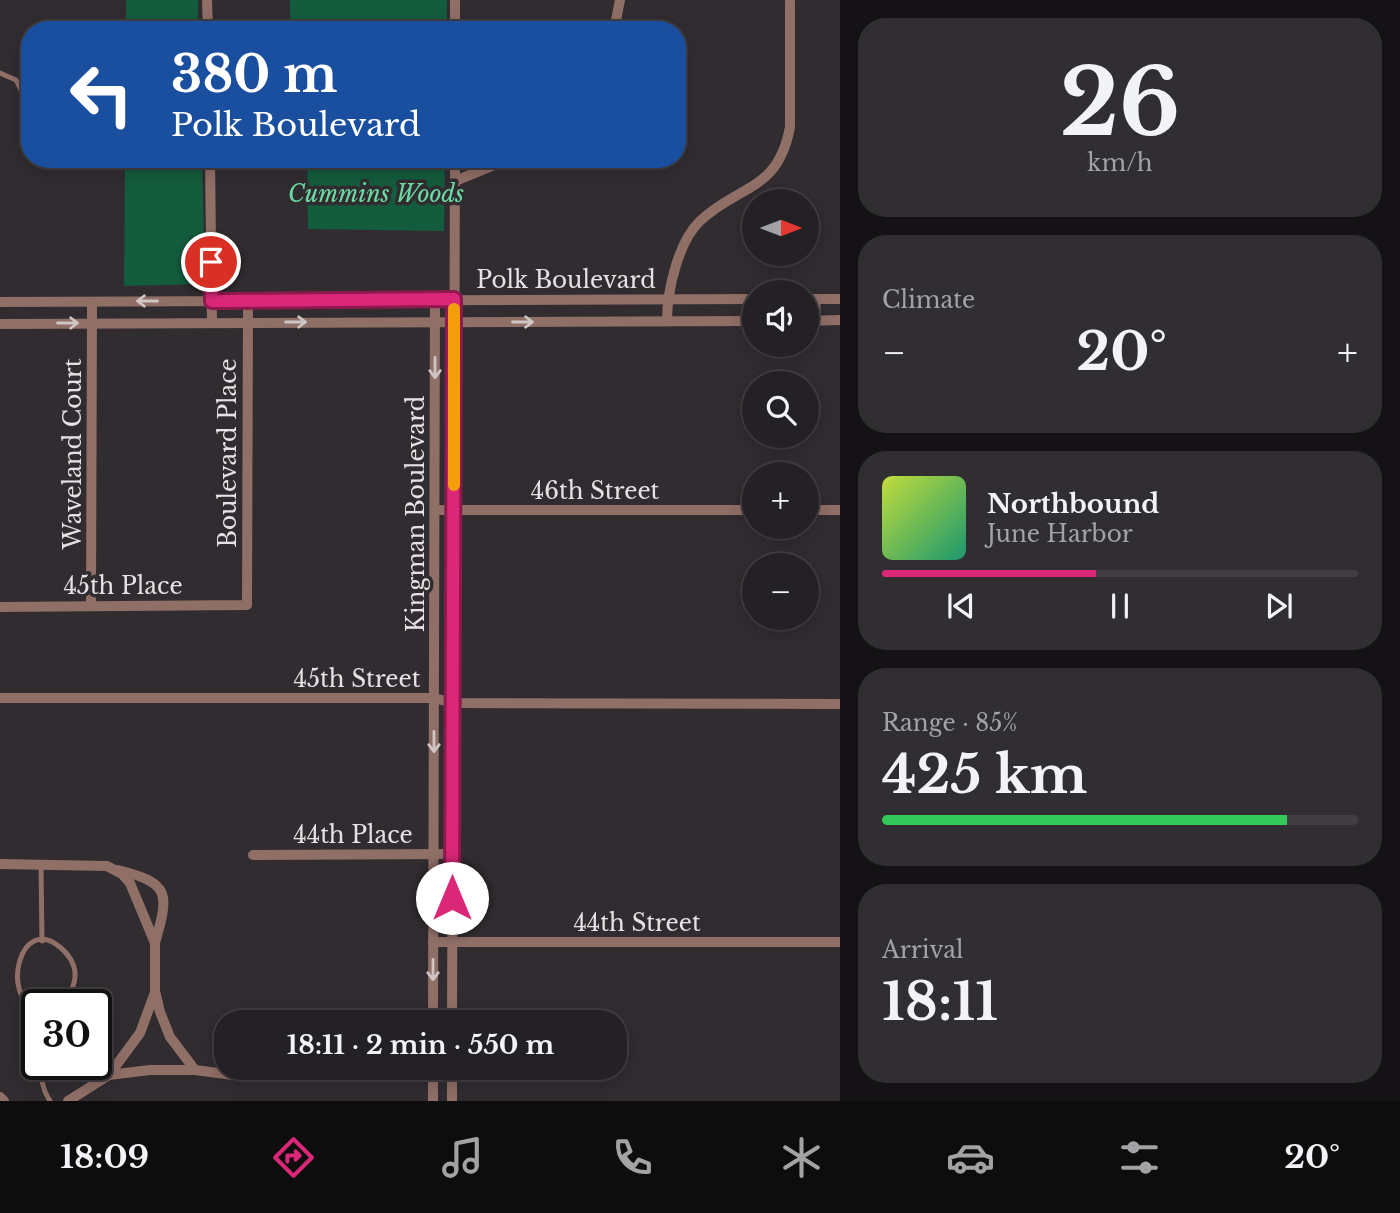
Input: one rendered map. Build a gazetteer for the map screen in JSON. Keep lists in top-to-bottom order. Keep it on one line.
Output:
{"streets":{"street":["Polk Boulevard","Boulevard Place","Waveland Court","46th Street","Kingman Boulevard","45th Place","45th Street","44th Place","44th Street"]},"crossings":[["Polk Boulevard","Boulevard Place"],["Polk Boulevard","Waveland Court"],["Polk Boulevard","Kingman Boulevard"],["Boulevard Place","45th Place"],["Waveland Court","45th Place"],["46th Street","Kingman Boulevard"],["Kingman Boulevard","45th Street"],["Kingman Boulevard","44th Place"],["Kingman Boulevard","44th Street"]],"parks":["Cummins Woods"],"north":"right","page":{"tile":[["26","km/h"],"Climate",["Range · 85%","425 km"],["Arrival","18:11"]],"turn":["380 m","Polk Boulevard"],"map_buttons":["+","−"],"heat":["−","20°","+"],"song":["Northbound","June Harbor"],"limit":"30","trip":"18:11 · 2 min · 550 m","tabs":["18:09","20°"]}}
